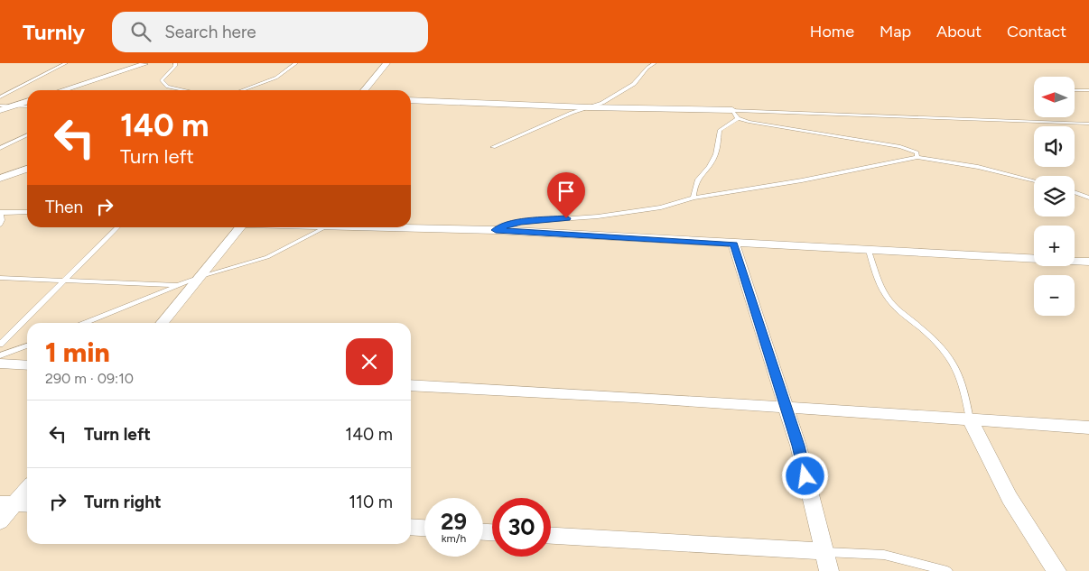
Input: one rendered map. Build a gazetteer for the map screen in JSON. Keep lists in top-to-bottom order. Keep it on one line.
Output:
{"north":"left","page":{"header":"Turnly","search":"Search here","nav":["Home","Map","About","Contact"],"map_buttons":["+","−"],"turn":["140 m","Turn left"],"then":"Then","heading":["1 min","290 m · 09:10"],"list":[{"name":"Turn left","value":"140 m"},{"name":"Turn right","value":"110 m"}],"speed":"29 km/h","limit":"30"}}
